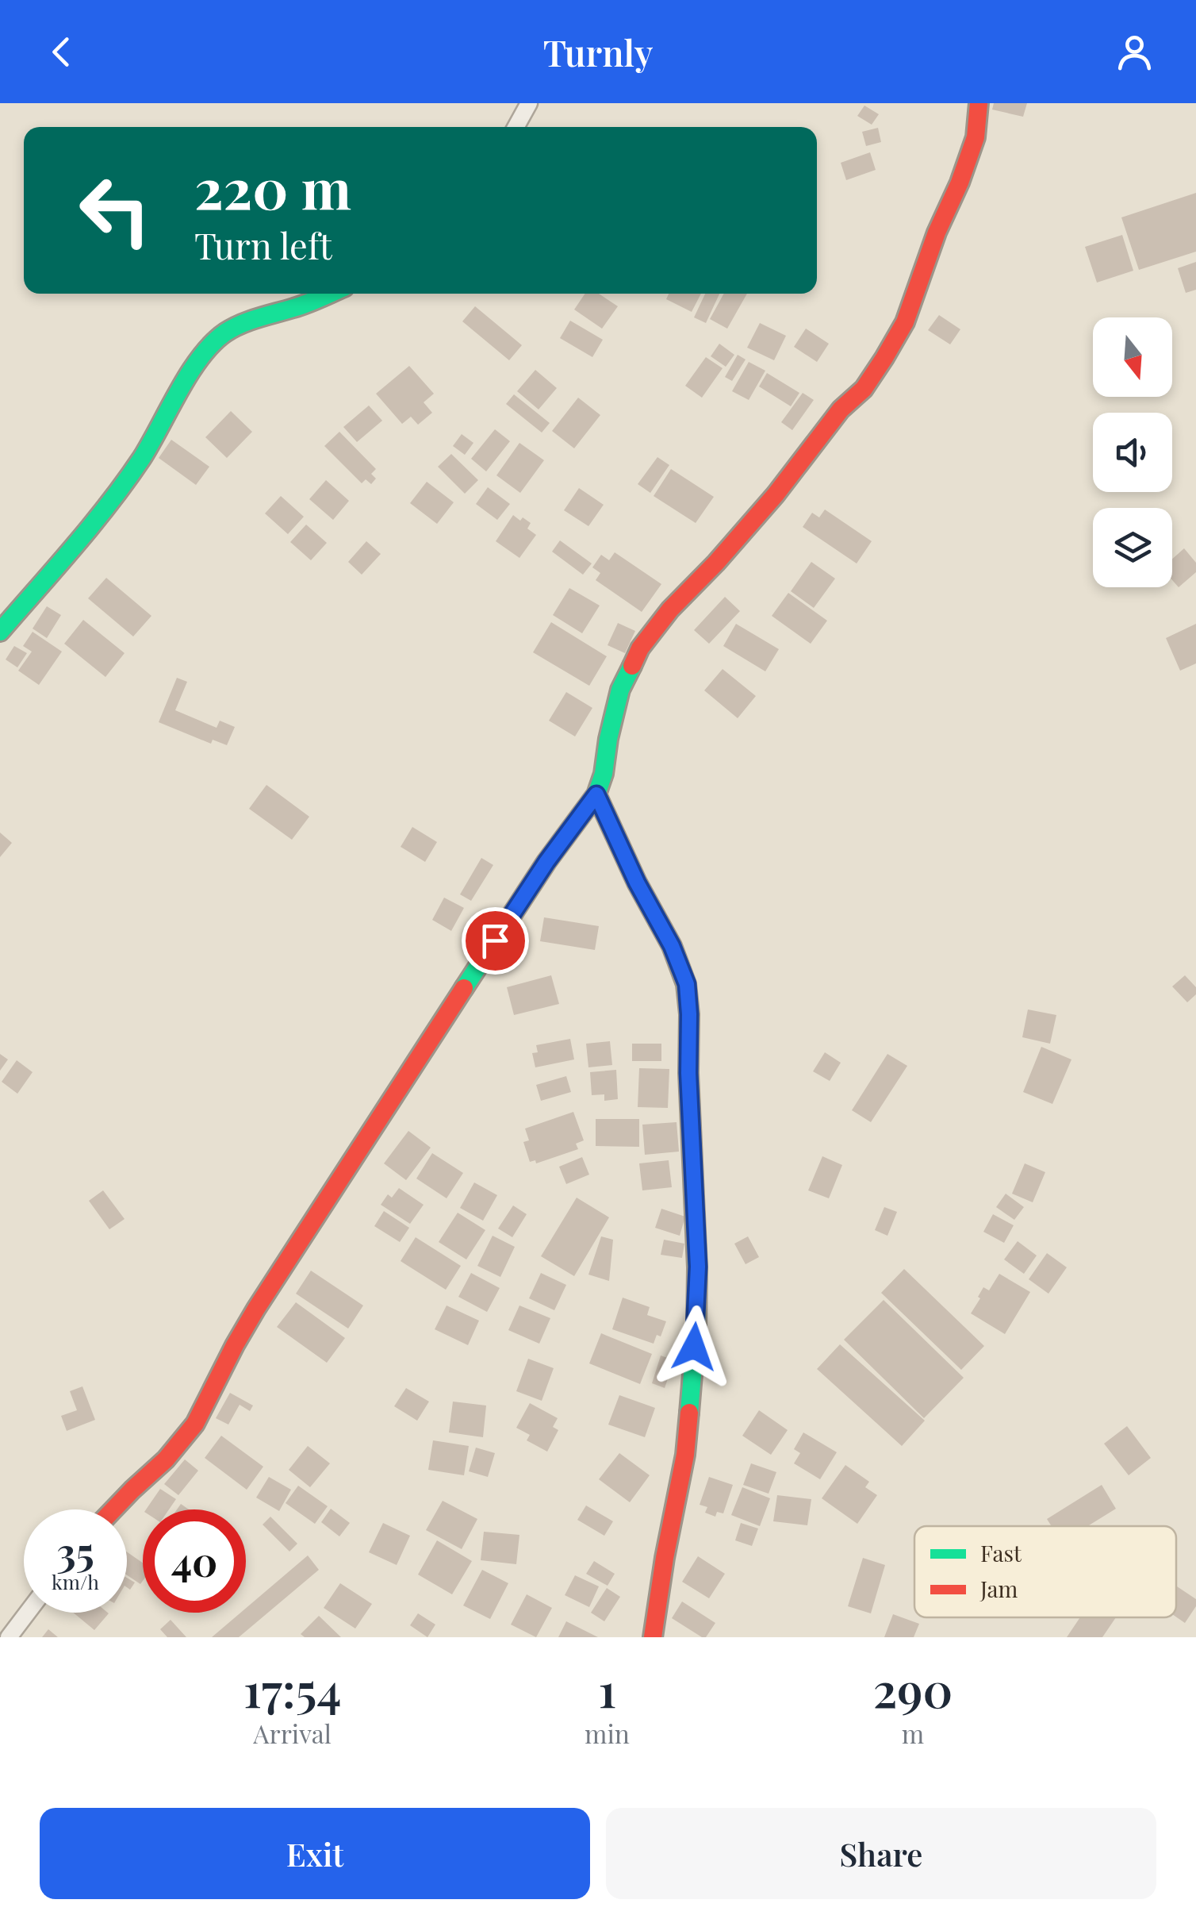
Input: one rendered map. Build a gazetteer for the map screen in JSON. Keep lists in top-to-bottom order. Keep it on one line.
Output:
{"legend":["Fast","Jam"],"north":"bottom","page":{"header":"Turnly","turn":["220 m","Turn left"],"speed":"35 km/h","limit":"40","eta":["17:54","Arrival","1","min","290","m"],"buttons":["Exit","Share"]}}
